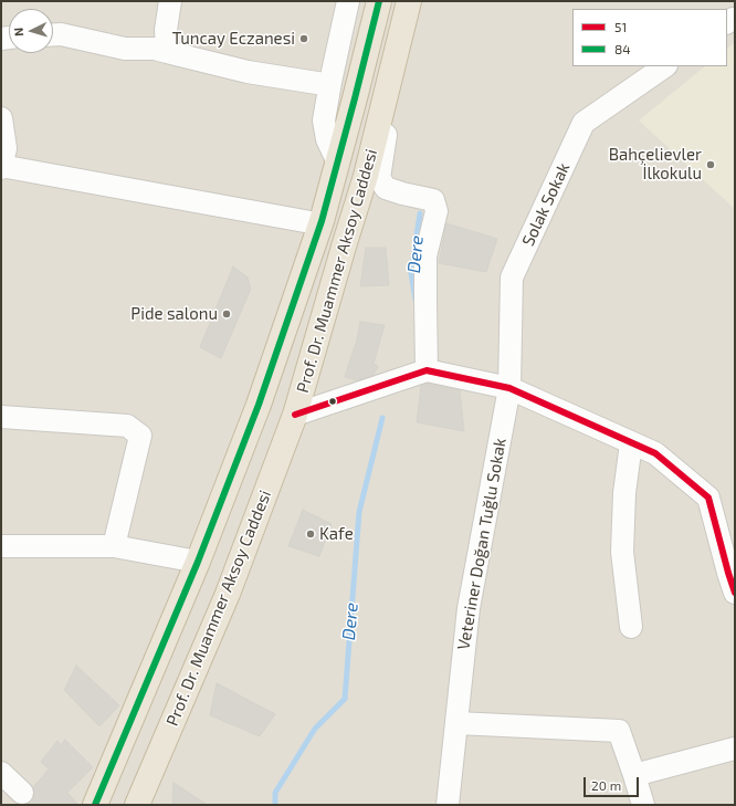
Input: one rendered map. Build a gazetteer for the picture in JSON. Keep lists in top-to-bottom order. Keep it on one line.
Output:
{"streets":{"highway":["Prof. Dr. Muammer Aksoy Caddesi"],"street":["Solak Sokak","Veteriner Doğan Tuğlu Sokak"]},"crossings":[["Solak Sokak","Veteriner Doğan Tuğlu Sokak"]],"water":["Dere"],"places":["Tuncay Eczanesi","Bahçelievler İlkokulu","Pide salonu","Kafe"],"lines":["transit line 84","transit line 51"],"legend":["51","84"],"scale_bar":"20 m","north":"left"}
